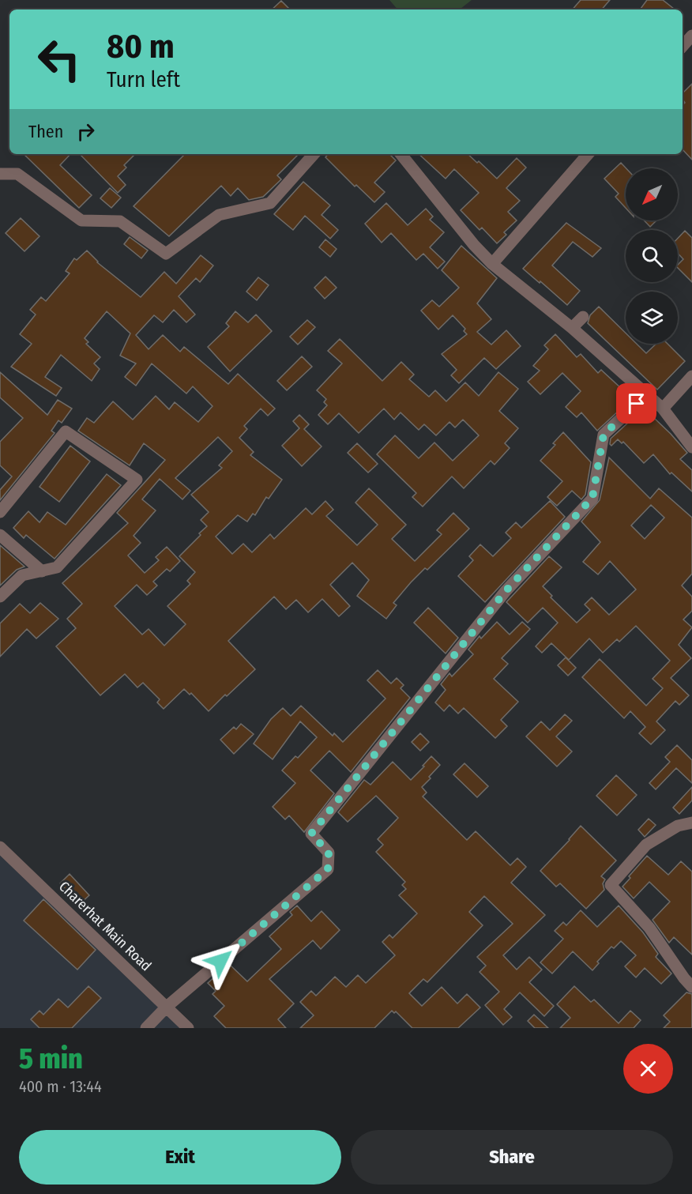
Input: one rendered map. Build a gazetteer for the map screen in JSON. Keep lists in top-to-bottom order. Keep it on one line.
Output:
{"streets":{"street":["Charerhat Main Road"]},"north":"bottom left","page":{"turn":["80 m","Turn left"],"then":"Then","heading":["5 min","400 m · 13:44"],"buttons":["Exit","Share"]}}
